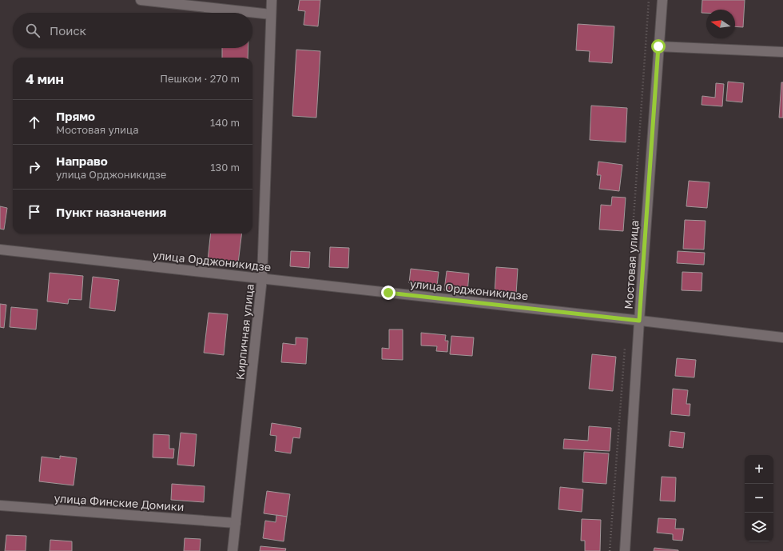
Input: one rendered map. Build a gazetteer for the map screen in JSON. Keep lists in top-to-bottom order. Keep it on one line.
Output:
{"streets":{"street":["улица Орджоникидзе","Мостовая улица","Кирпичная улица","улица Финские Домики"]},"crossings":[["улица Орджоникидзе","Мостовая улица"],["улица Орджоникидзе","Кирпичная улица"],["Кирпичная улица","улица Финские Домики"]],"north":"left","page":{"search":"Поиск","heading":["4 мин","Пешком · 270 m"],"list":[["Прямо","Мостовая улица","140 m"],["Направо","улица Орджоникидзе","130 m"],"Пункт назначения"],"map_buttons":["+","−"]}}
